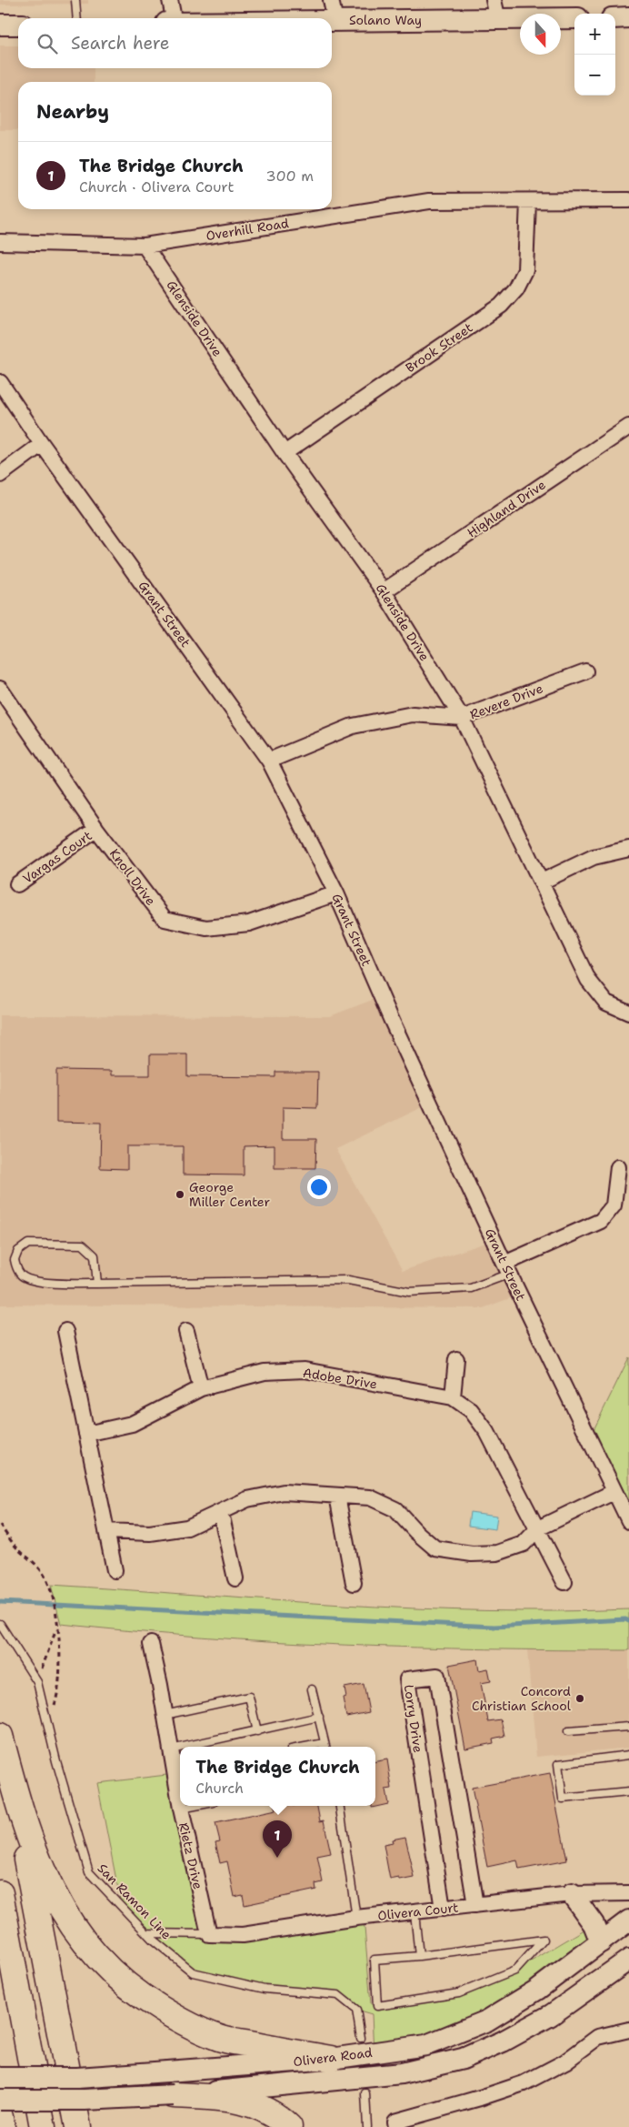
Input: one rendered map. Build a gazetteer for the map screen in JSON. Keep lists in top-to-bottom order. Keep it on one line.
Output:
{"streets":{"street":["Solano Way","Overhill Road","Glenside Drive","Brook Street","Highland Drive","Grant Street","Revere Drive","Vargas Court","Knoll Drive","Adobe Drive","Lorry Drive","Rietz Drive","Olivera Court","Olivera Road"],"lane":["San Ramon Line"]},"crossings":[["Overhill Road","Glenside Drive"],["Overhill Road","Brook Street"],["Glenside Drive","Brook Street"],["Glenside Drive","Highland Drive"],["Glenside Drive","Revere Drive"],["Grant Street","Revere Drive"],["Grant Street","Knoll Drive"],["Vargas Court","Knoll Drive"],["Lorry Drive","Olivera Court"],["Rietz Drive","Olivera Court"]],"places":["George Miller Center","Concord Christian School"],"north":"bottom","page":{"map_buttons":["+","−"],"search":"Search here","heading":"Nearby","list":[{"mark":"1","name":"The Bridge Church","note":"Church · Olivera Court","value":"300 m"}],"popup":["The Bridge Church","Church"],"pins":"1"}}
